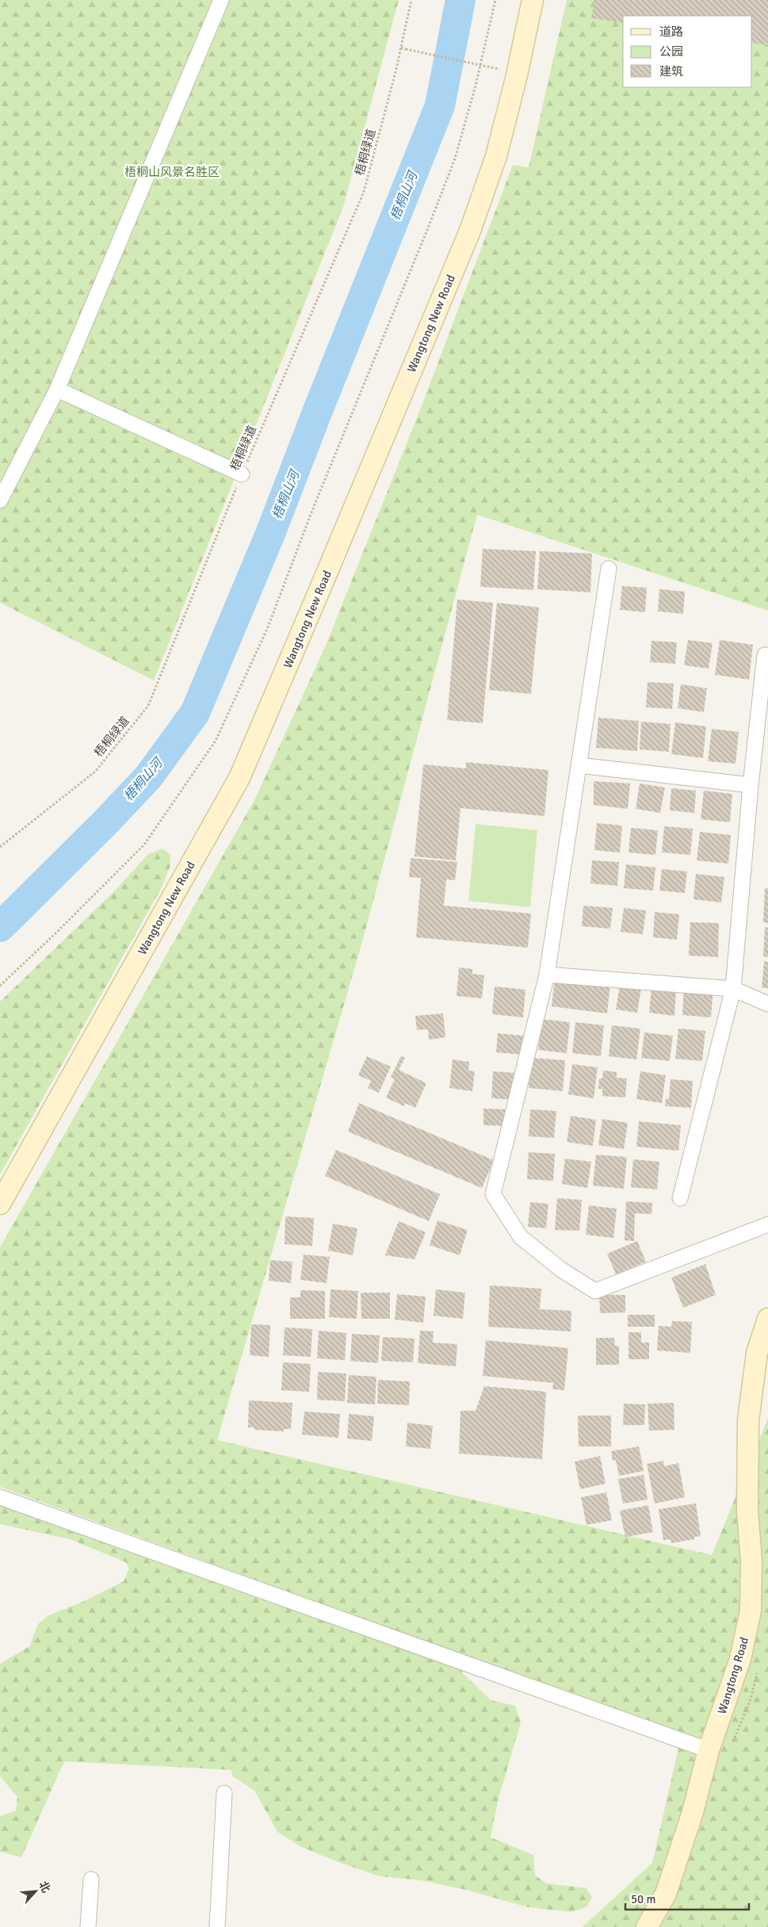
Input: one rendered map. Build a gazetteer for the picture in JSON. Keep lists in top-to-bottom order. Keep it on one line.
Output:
{"streets":{"street":["Wangtong New Road","Wangtong Road"],"path":["梧桐绿道"]},"water":["梧桐山河"],"parks":["梧桐山风景名胜区"],"legend":["道路","公园","建筑"],"scale_bar":"50 m","north":"top right"}
